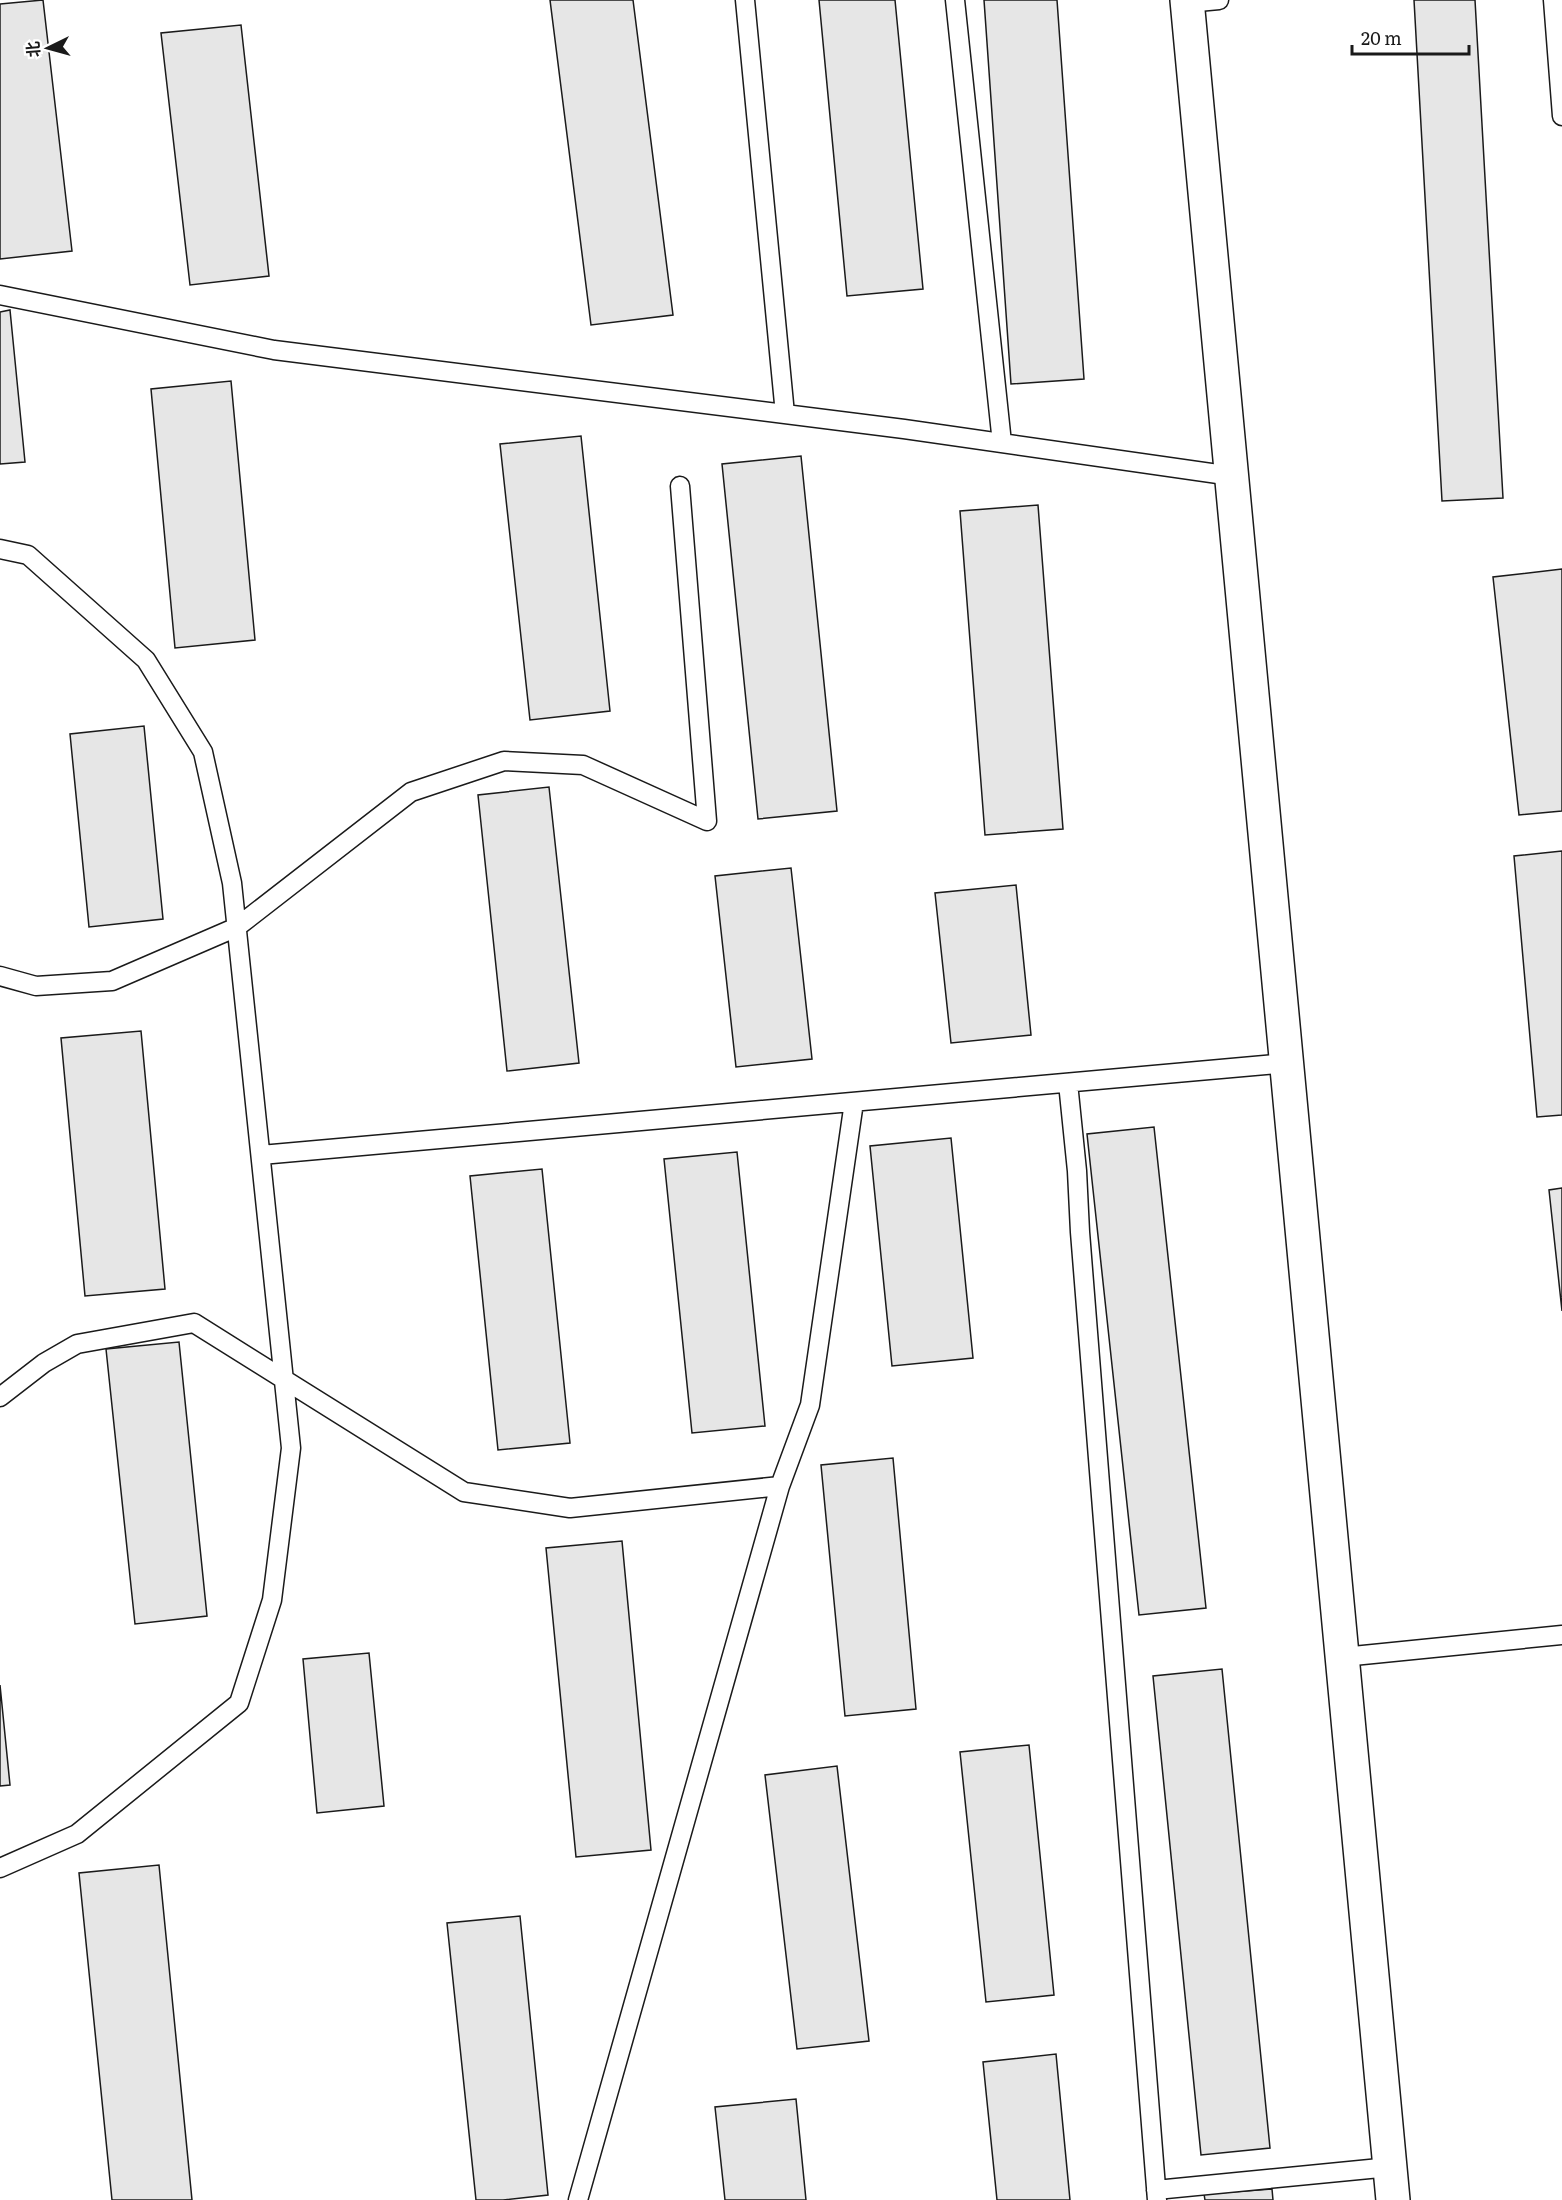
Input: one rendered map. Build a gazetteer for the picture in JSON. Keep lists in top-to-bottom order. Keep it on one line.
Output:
{"scale_bar":"20 m","north":"left"}
